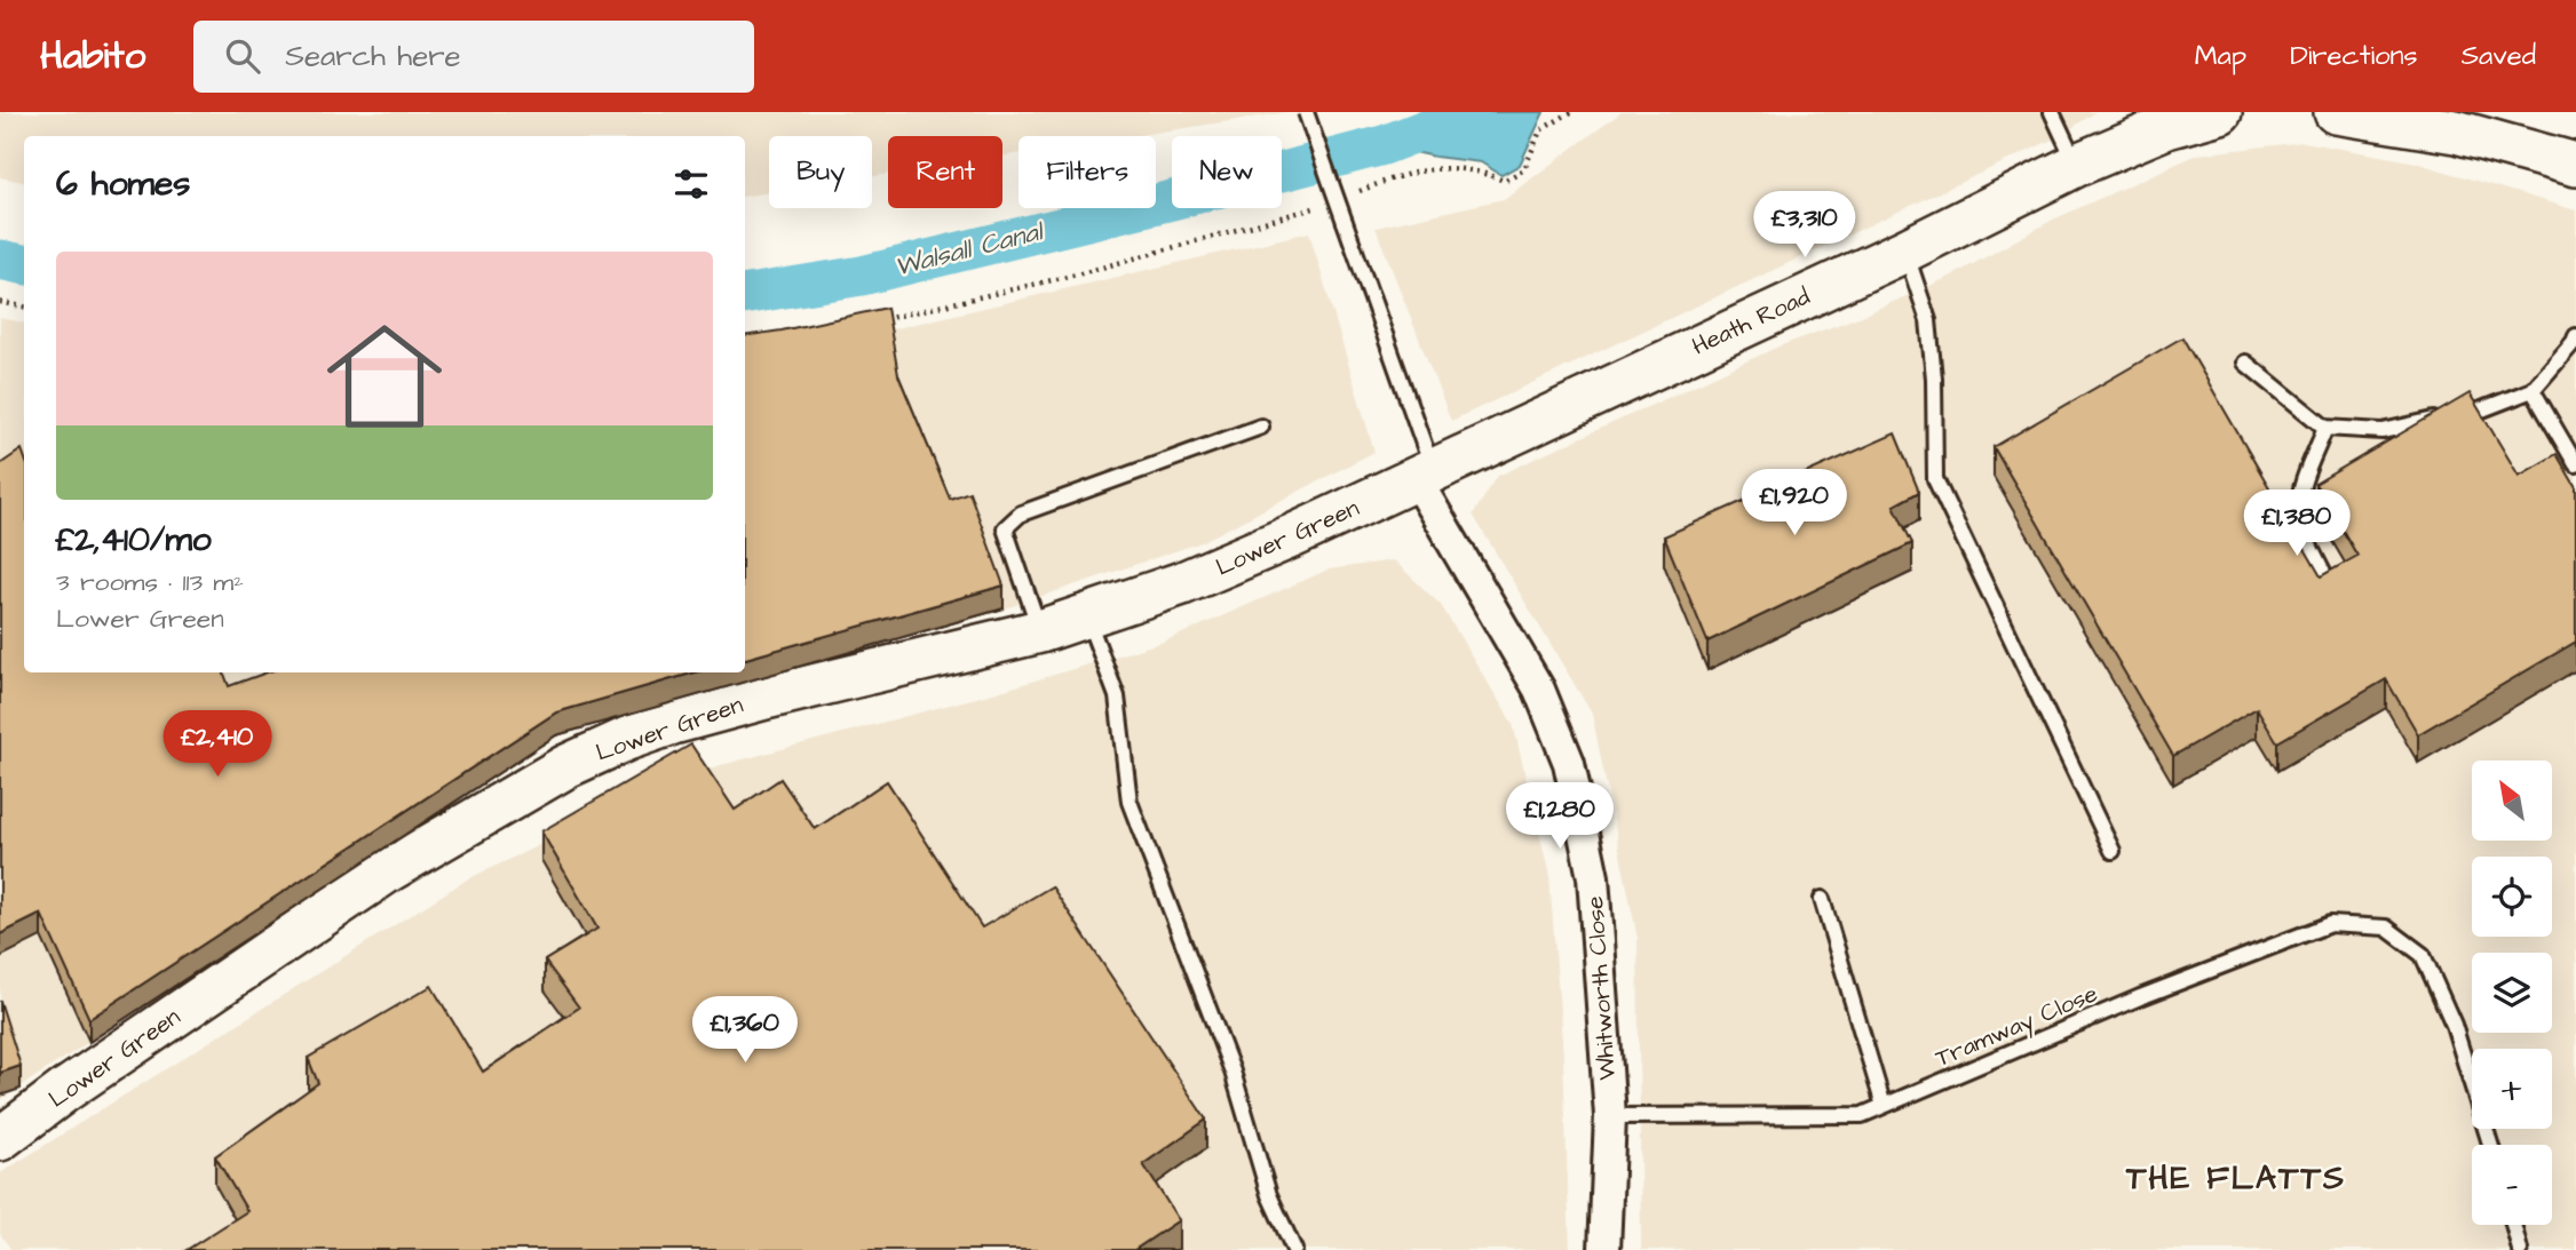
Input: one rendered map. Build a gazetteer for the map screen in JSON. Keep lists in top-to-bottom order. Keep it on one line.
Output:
{"streets":{"street":["Heath Road","Lower Green","Whitworth Close"],"lane":["Tramway Close"]},"crossings":[["Heath Road","Lower Green"],["Heath Road","Whitworth Close"],["Lower Green","Whitworth Close"],["Whitworth Close","Tramway Close"]],"districts":["THE FLATTS"],"water":["Walsall Canal"],"north":"top left","page":{"header":"Habito","search":"Search here","nav":["Map","Directions","Saved"],"chip":["Buy","Rent","Filters","New"],"heading":"6 homes","price":["£3,310","£1,920","£1,380","£2,410","£1,280","£1,360"],"list":[{"name":"£2,410/mo","note":"3 rooms · 113 m² · Lower Green"}],"map_buttons":["+","−"]}}
